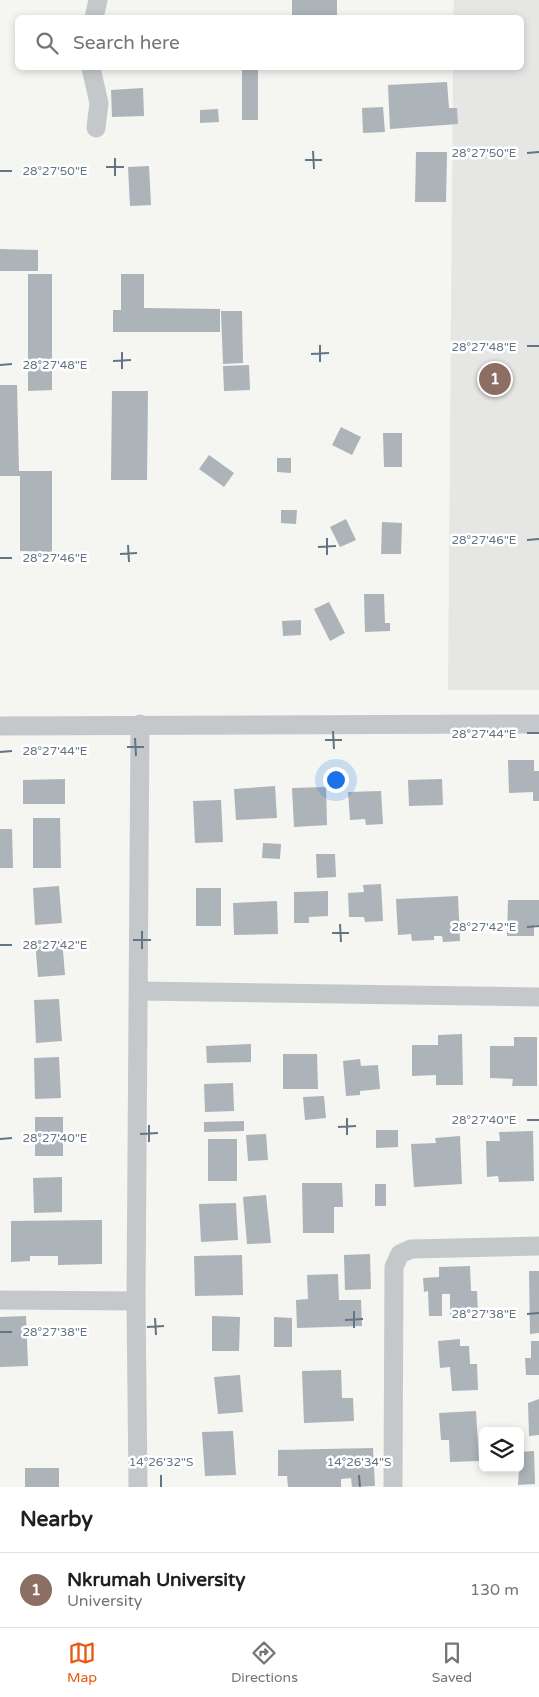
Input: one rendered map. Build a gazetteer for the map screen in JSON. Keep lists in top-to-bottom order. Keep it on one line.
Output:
{"page":{"search":"Search here","pins":"1","heading":"Nearby","list":[{"mark":"1","name":"Nkrumah University","note":"University","value":"130 m"}],"nav":["Map","Directions","Saved"]},"coordinates":["28°27'50\"E","28°27'48\"E","28°27'46\"E","28°27'44\"E","28°27'42\"E","28°27'40\"E","28°27'38\"E","14°26'32\"S","14°26'34\"S"]}
